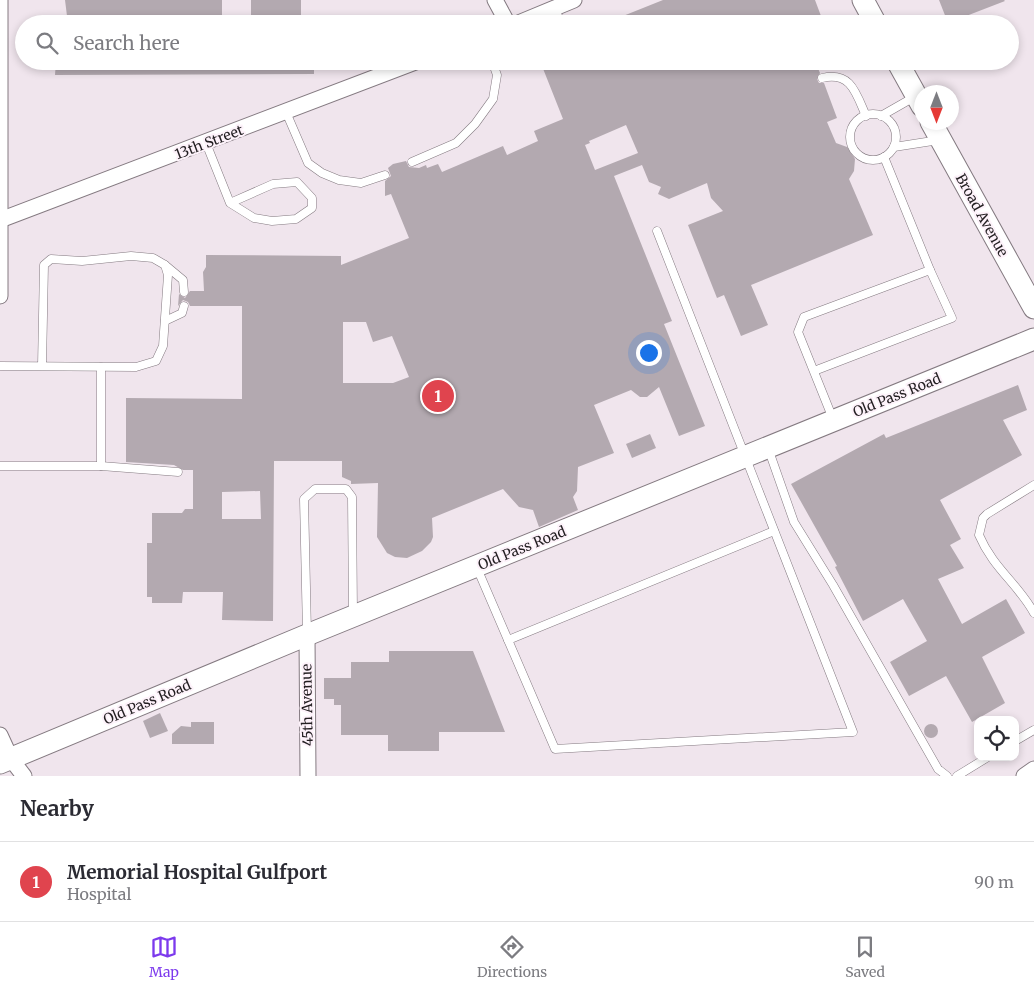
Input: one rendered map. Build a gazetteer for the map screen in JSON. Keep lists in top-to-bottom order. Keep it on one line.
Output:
{"streets":{"main road":["Broad Avenue","Old Pass Road"],"street":["13th Street","45th Avenue"]},"crossings":[["Old Pass Road","45th Avenue"]],"north":"bottom","page":{"search":"Search here","pins":"1","heading":"Nearby","list":[{"mark":"1","name":"Memorial Hospital Gulfport","note":"Hospital","value":"90 m"}],"nav":["Map","Directions","Saved"]}}
